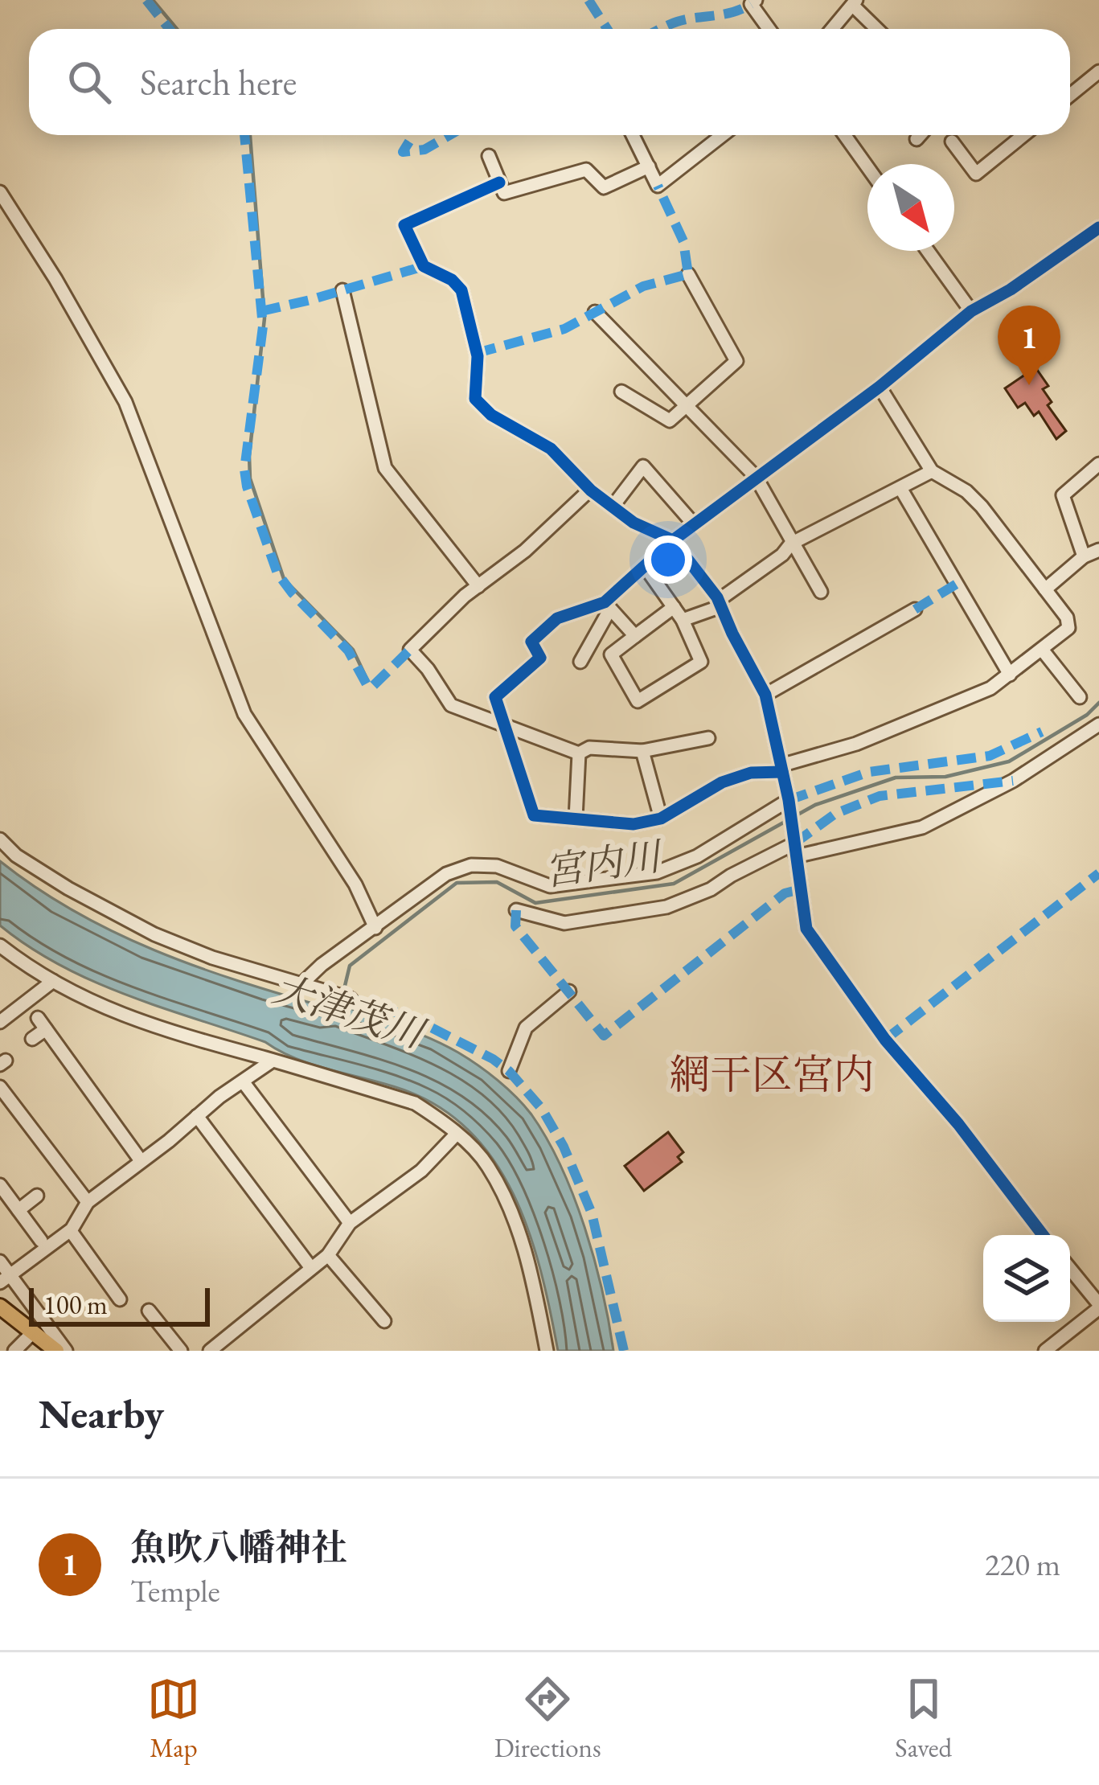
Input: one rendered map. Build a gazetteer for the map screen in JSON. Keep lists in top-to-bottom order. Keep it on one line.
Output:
{"districts":["網干区宮内"],"water":["宮内川","大津茂川"],"scale_bar":"100 m","north":"bottom right","page":{"search":"Search here","pins":"1","scale":"100 m","heading":"Nearby","list":[{"mark":"1","name":"魚吹八幡神社","note":"Temple","value":"220 m"}],"nav":["Map","Directions","Saved"]}}
